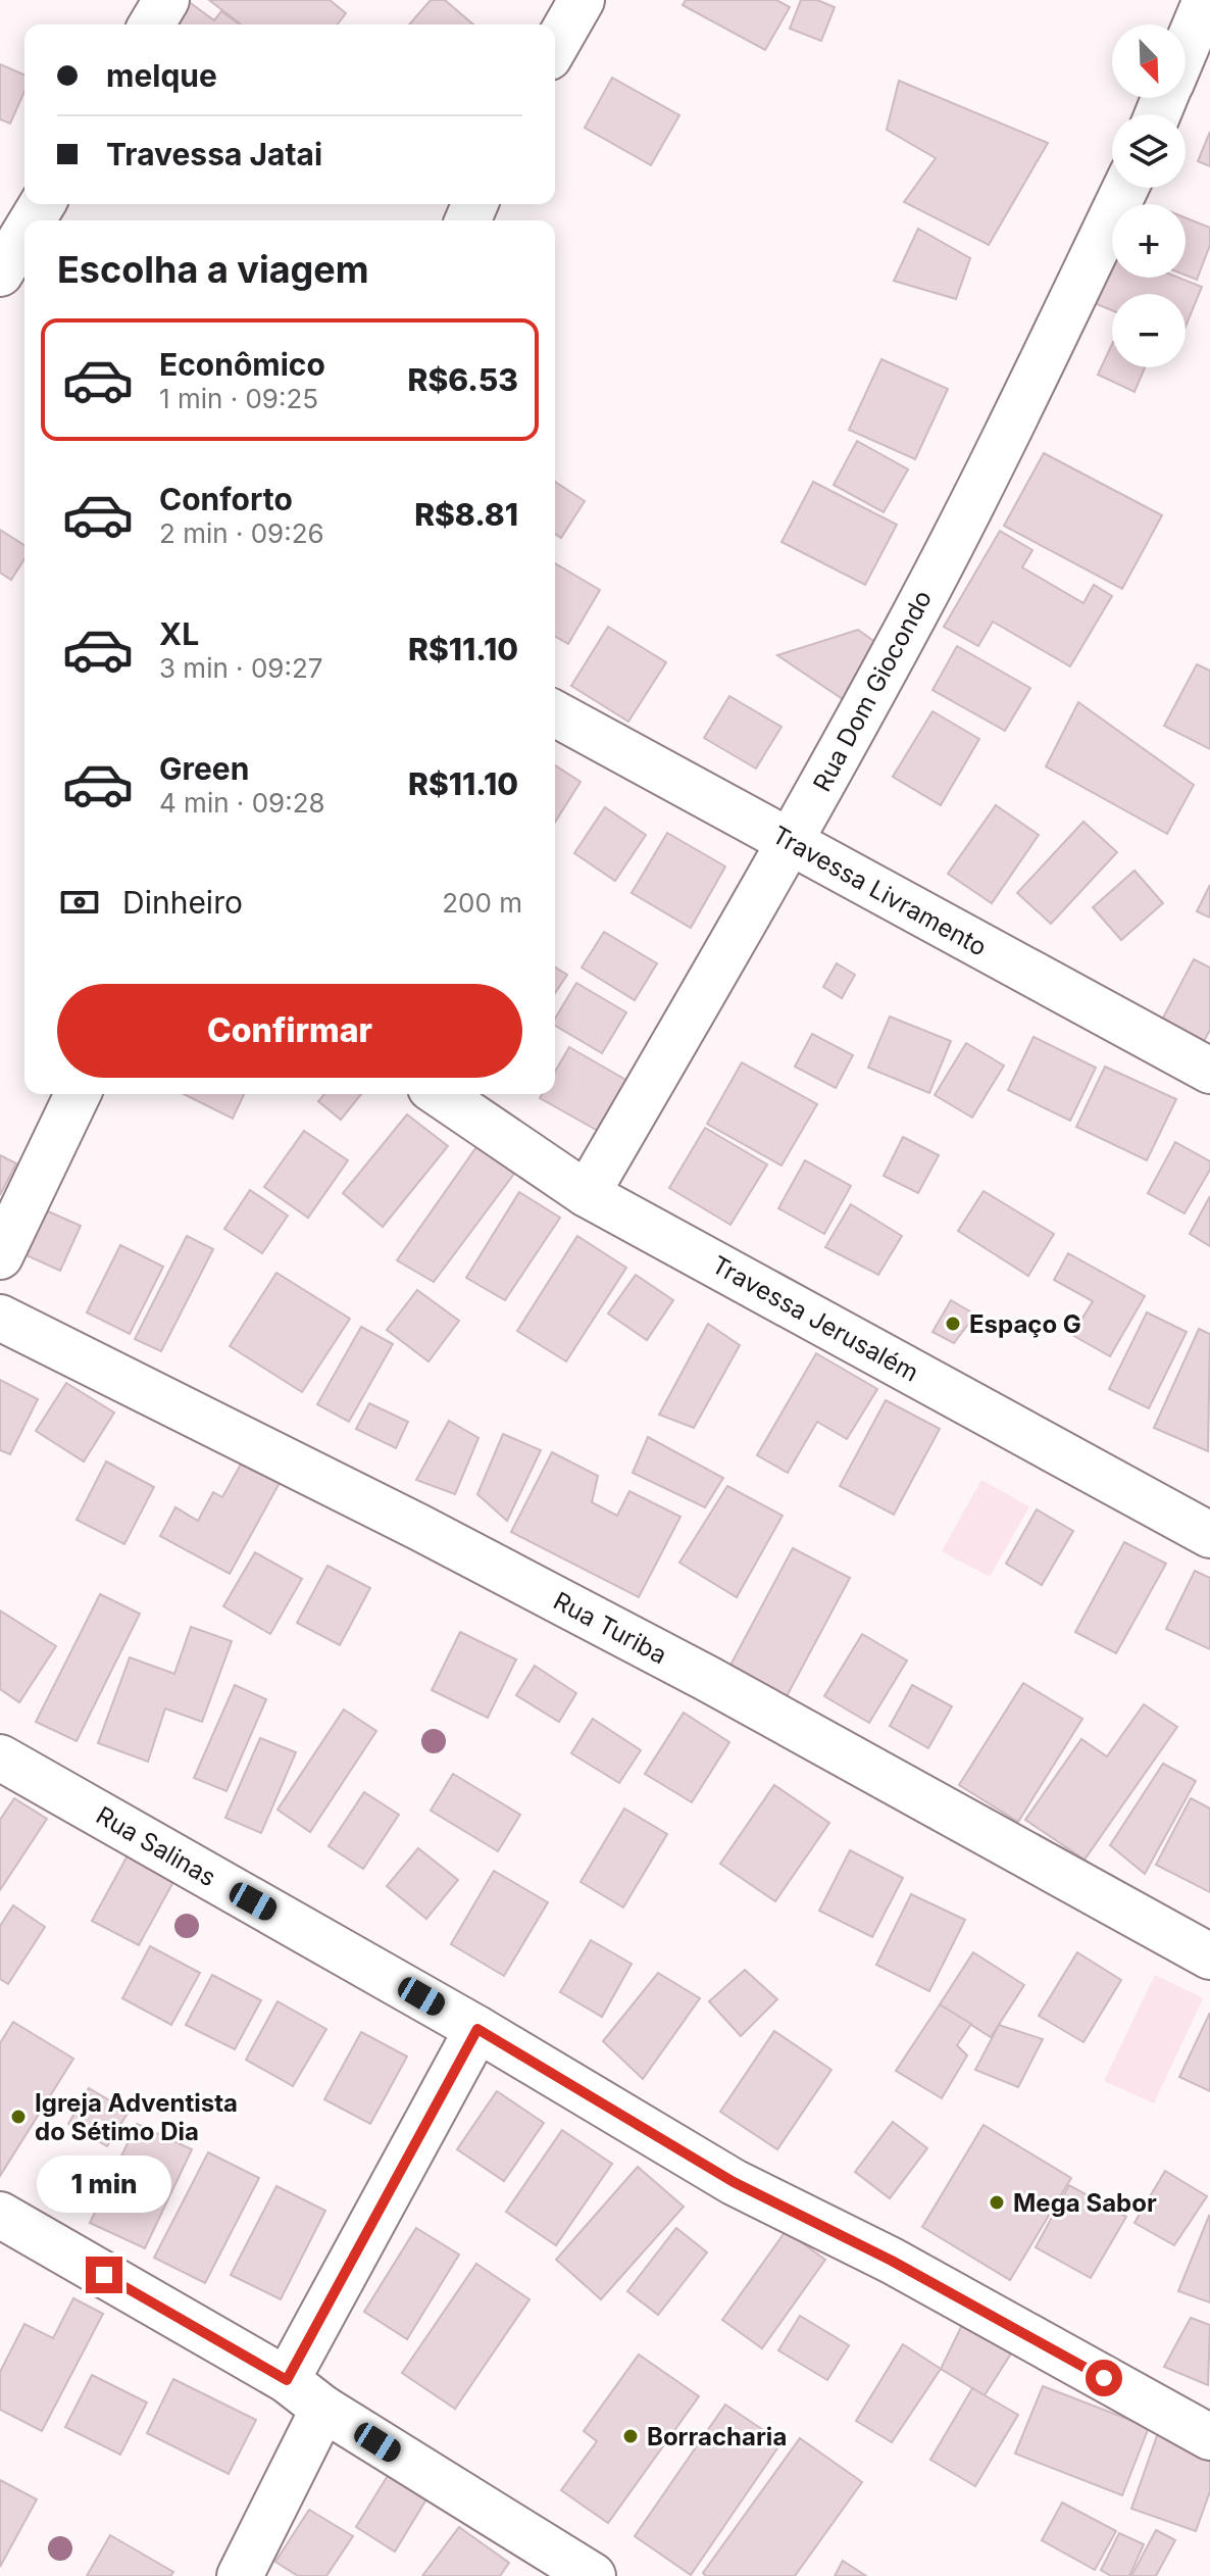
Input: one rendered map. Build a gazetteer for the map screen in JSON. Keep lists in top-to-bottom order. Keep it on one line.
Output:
{"streets":{"street":["Rua Dom Giocondo","Travessa Livramento","Travessa Jerusalém","Rua Turiba","Rua Salinas"]},"crossings":[["Rua Dom Giocondo","Travessa Livramento"],["Rua Dom Giocondo","Travessa Jerusalém"]],"places":["Espaço G","Igreja Adventista do Sétimo Dia","Mega Sabor","Borracharia"],"north":"bottom right","page":{"map_buttons":["+","−"],"banner":["melque","Travessa Jatai"],"heading":"Escolha a viagem","list":[{"name":"Econômico","note":"1 min · 09:25","value":"R$6.53"},{"name":"Conforto","note":"2 min · 09:26","value":"R$8.81"},{"name":"XL","note":"3 min · 09:27","value":"R$11.10"},{"name":"Green","note":"4 min · 09:28","value":"R$11.10"}],"pay":["Dinheiro","200 m"],"buttons":"Confirmar","bubble":"1 min"}}
